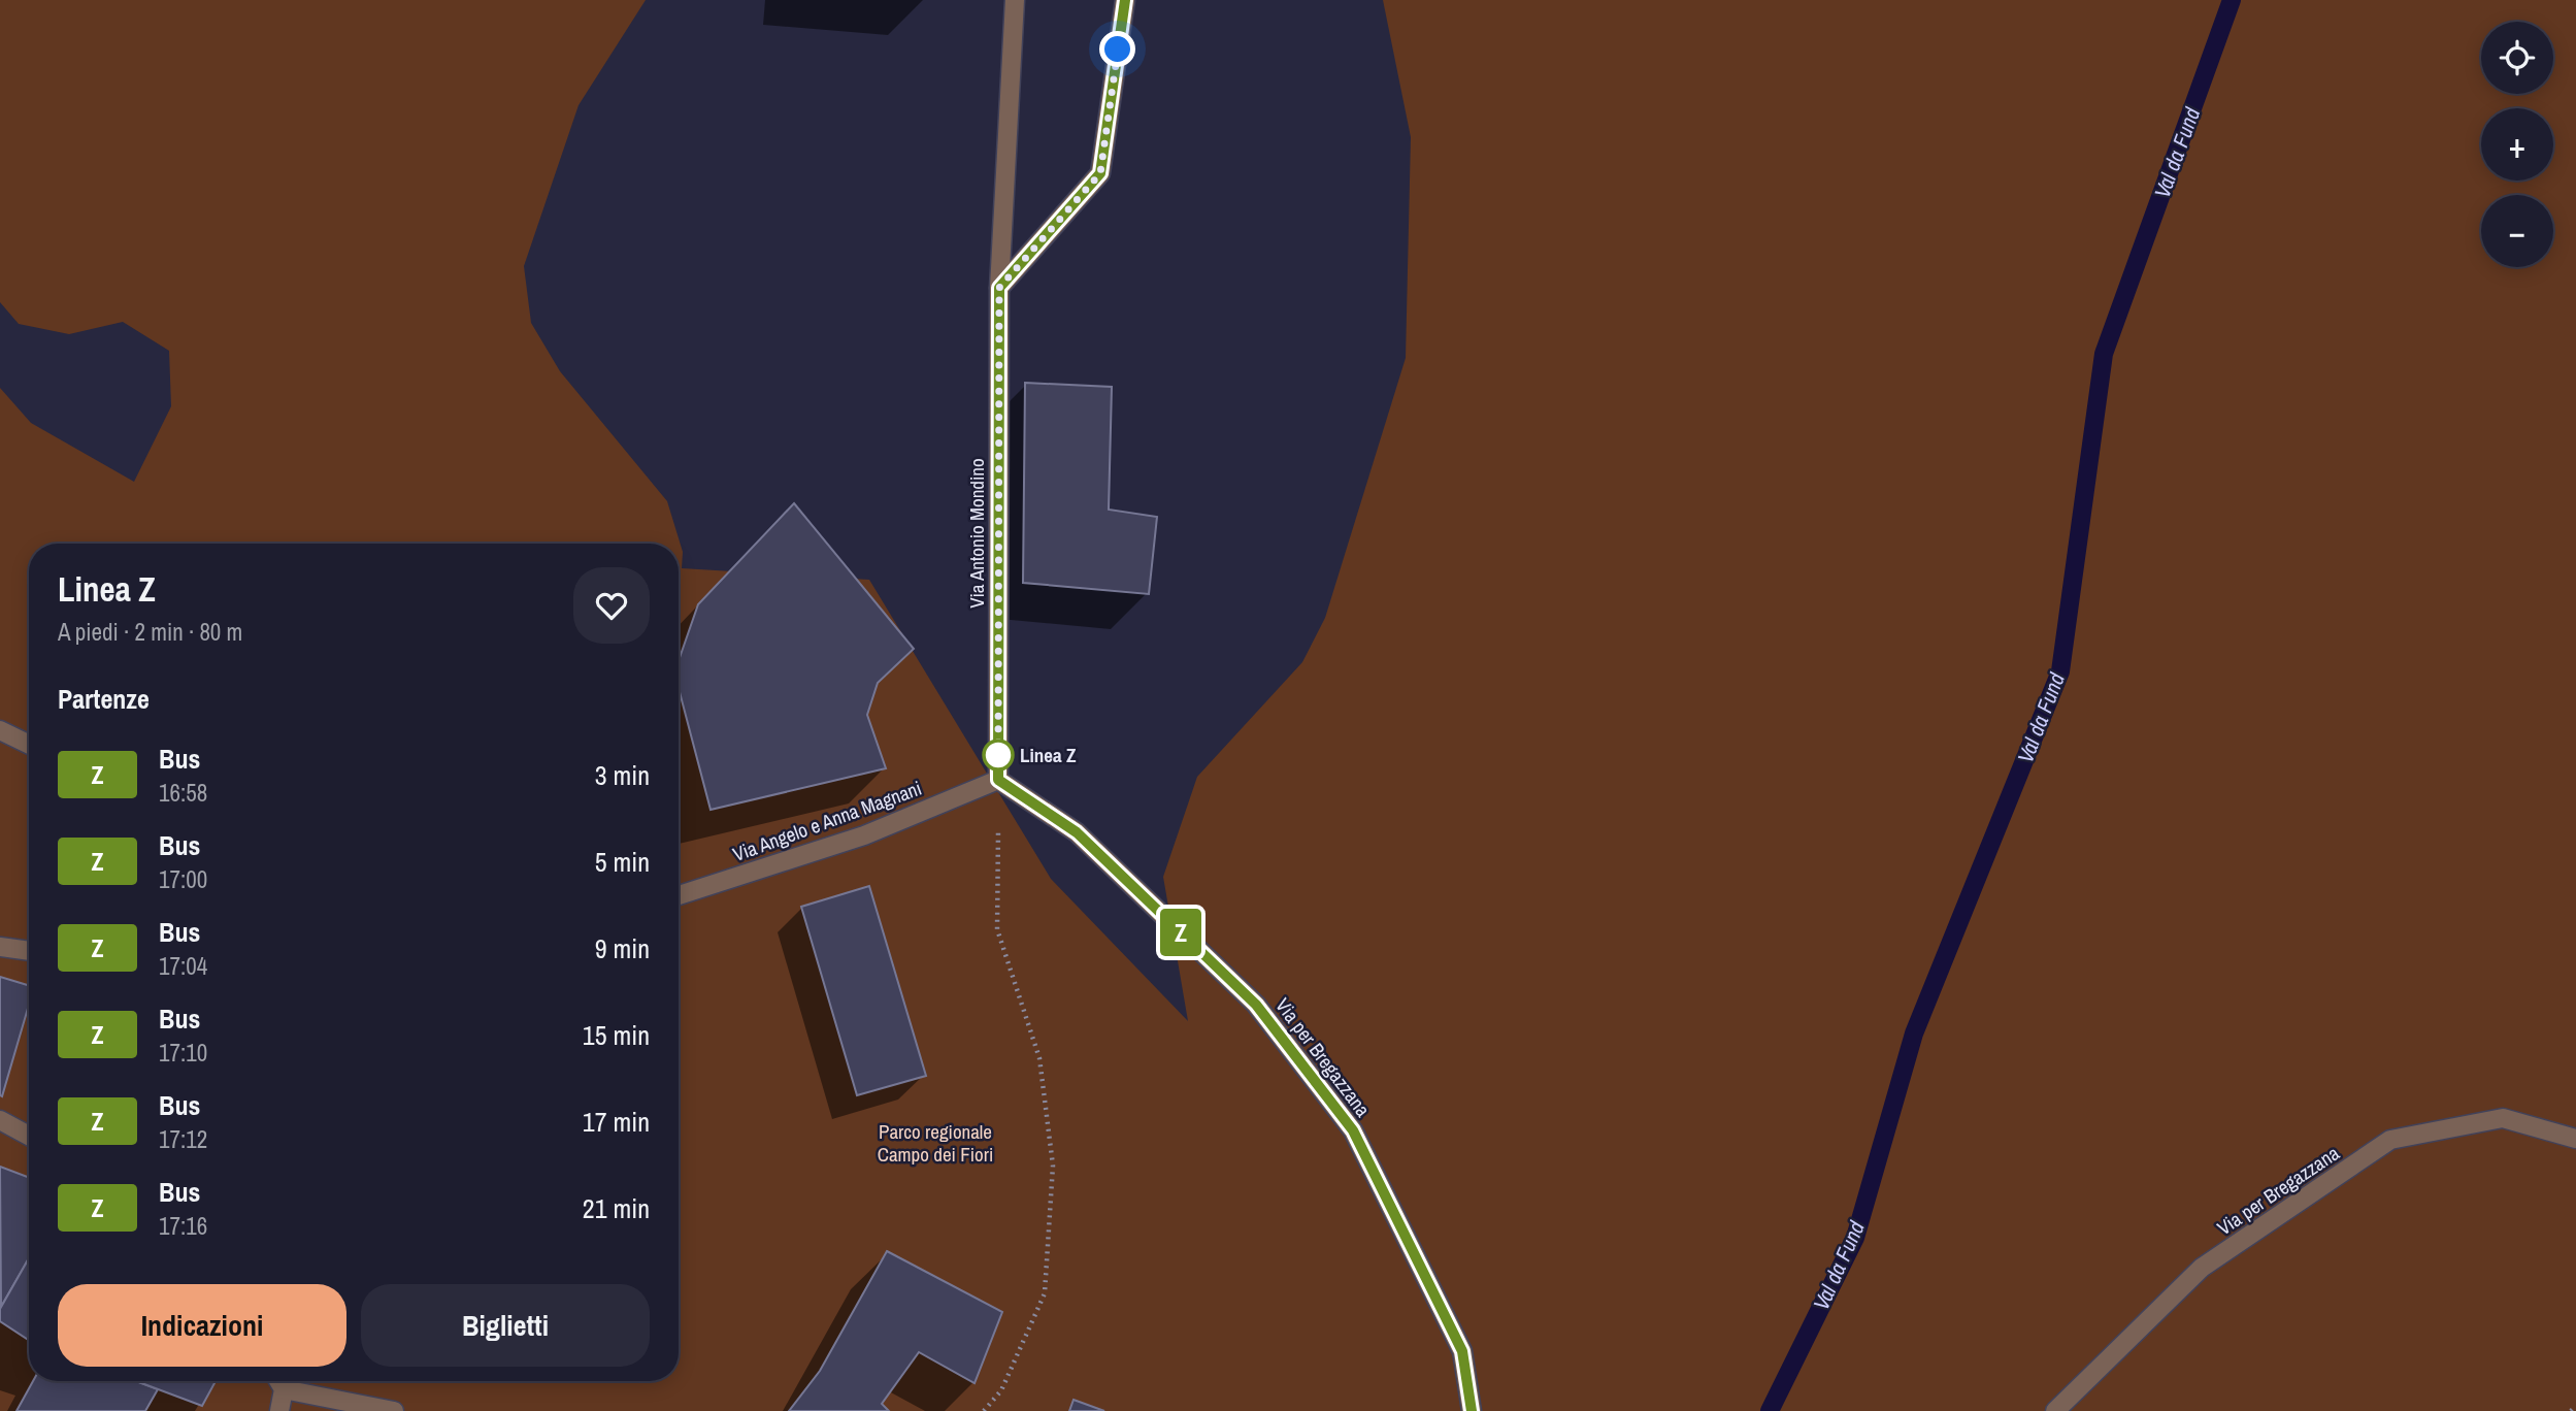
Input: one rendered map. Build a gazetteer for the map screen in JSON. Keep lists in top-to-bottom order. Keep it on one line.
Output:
{"streets":{"street":["Via Antonio Mondino","Via Angelo e Anna Magnani","Via per Bregazzana"]},"crossings":[["Via Antonio Mondino","Via Angelo e Anna Magnani"],["Via Antonio Mondino","Via per Bregazzana"],["Via Angelo e Anna Magnani","Via per Bregazzana"]],"water":["Val da Fund"],"parks":["Parco regionale Campo dei Fiori"],"places":["Linea Z"],"lines":["bus line Z"],"page":{"on_map":"Z","map_buttons":["+","−"],"heading":[["Linea Z","A piedi · 2 min · 80 m"],"Partenze"],"list":[{"mark":"Z","name":"Bus","note":"16:58","value":"3 min"},{"mark":"Z","name":"Bus","note":"17:00","value":"5 min"},{"mark":"Z","name":"Bus","note":"17:04","value":"9 min"},{"mark":"Z","name":"Bus","note":"17:10","value":"15 min"},{"mark":"Z","name":"Bus","note":"17:12","value":"17 min"},{"mark":"Z","name":"Bus","note":"17:16","value":"21 min"}],"buttons":["Indicazioni","Biglietti"]}}
